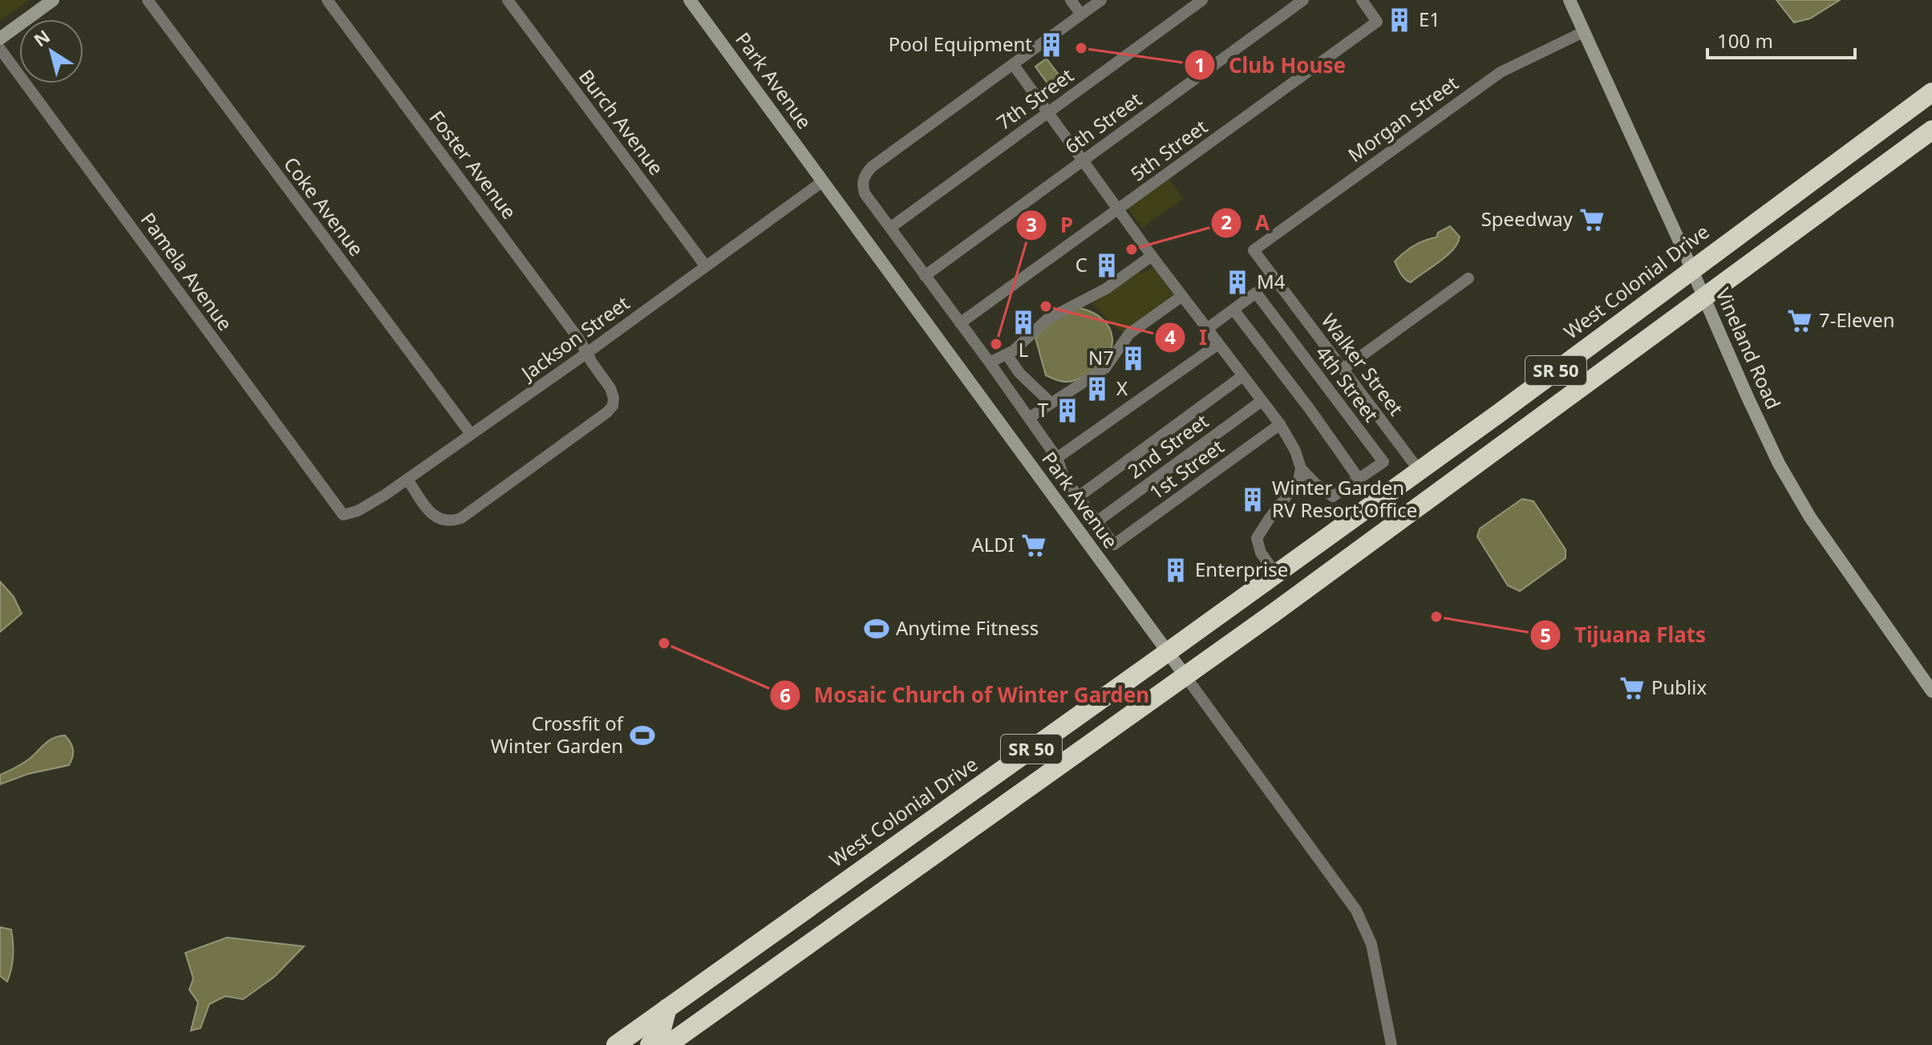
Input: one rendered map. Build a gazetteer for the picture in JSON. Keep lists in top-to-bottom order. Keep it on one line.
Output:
{"streets":{"highway":["West Colonial Drive","SR 50"],"street":["Park Avenue","7th Street","Morgan Street","Burch Avenue","6th Street","5th Street","Foster Avenue","Coke Avenue","Pamela Avenue","Jackson Street","Vineland Road","Walker Street","4th Street","2nd Street","1st Street"]},"crossings":[["Park Avenue","West Colonial Drive"],["Park Avenue","Jackson Street"],["Park Avenue","SR 50"],["Morgan Street","Vineland Road"],["Morgan Street","Walker Street"],["Burch Avenue","Jackson Street"],["Foster Avenue","Jackson Street"],["Coke Avenue","Jackson Street"],["Pamela Avenue","Jackson Street"],["West Colonial Drive","Vineland Road"],["West Colonial Drive","Walker Street"],["Vineland Road","SR 50"],["2nd Street","1st Street"]],"places":{"building":["E1","Pool Equipment","C","M4","L","N7","X","T","Winter Garden RV Resort Office","Enterprise"],"other":["Club House","A","I","P","Tijuana Flats","Mosaic Church of Winter Garden"],"supermarket":["Speedway","7-Eleven","ALDI","Publix"],"sports":["Anytime Fitness","Crossfit of Winter Garden"]},"scale_bar":"100 m","north":"top left"}
